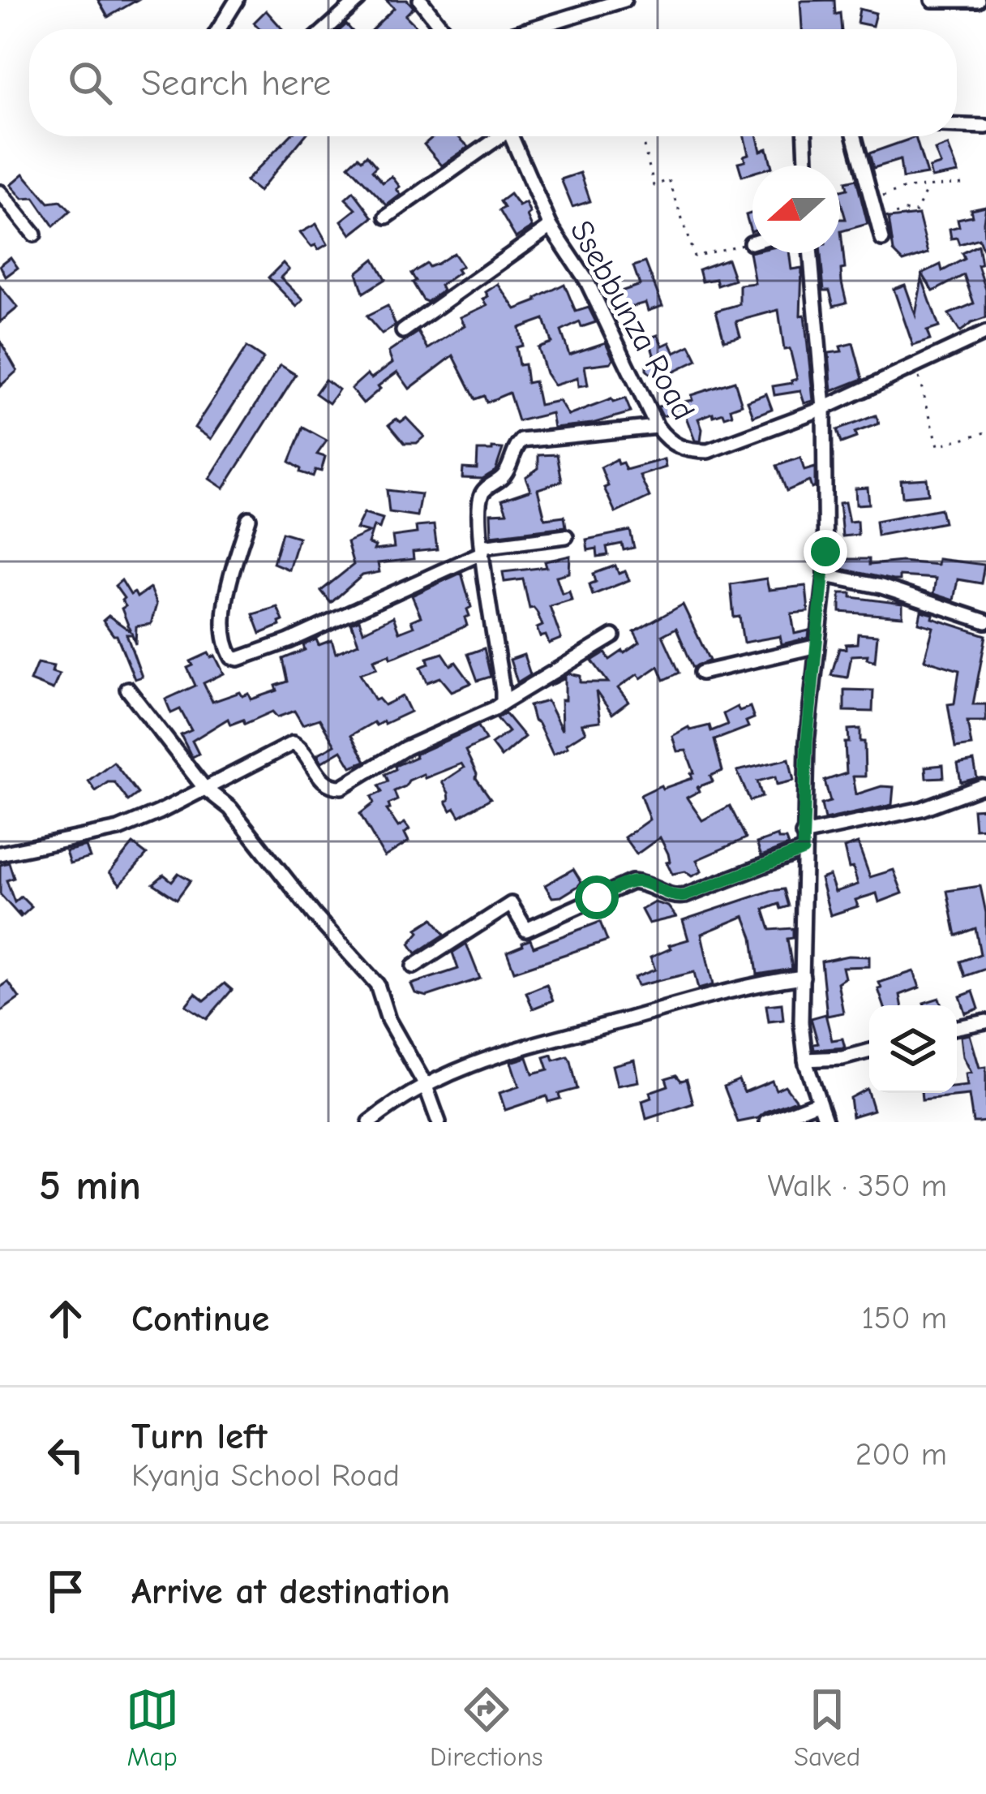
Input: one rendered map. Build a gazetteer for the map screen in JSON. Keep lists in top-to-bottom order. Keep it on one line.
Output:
{"streets":{"street":["Ssebbunza Road"]},"north":"left","page":{"search":"Search here","heading":["5 min","Walk · 350 m"],"list":[["Continue","150 m"],["Turn left","Kyanja School Road","200 m"],"Arrive at destination"],"nav":["Map","Directions","Saved"]}}
